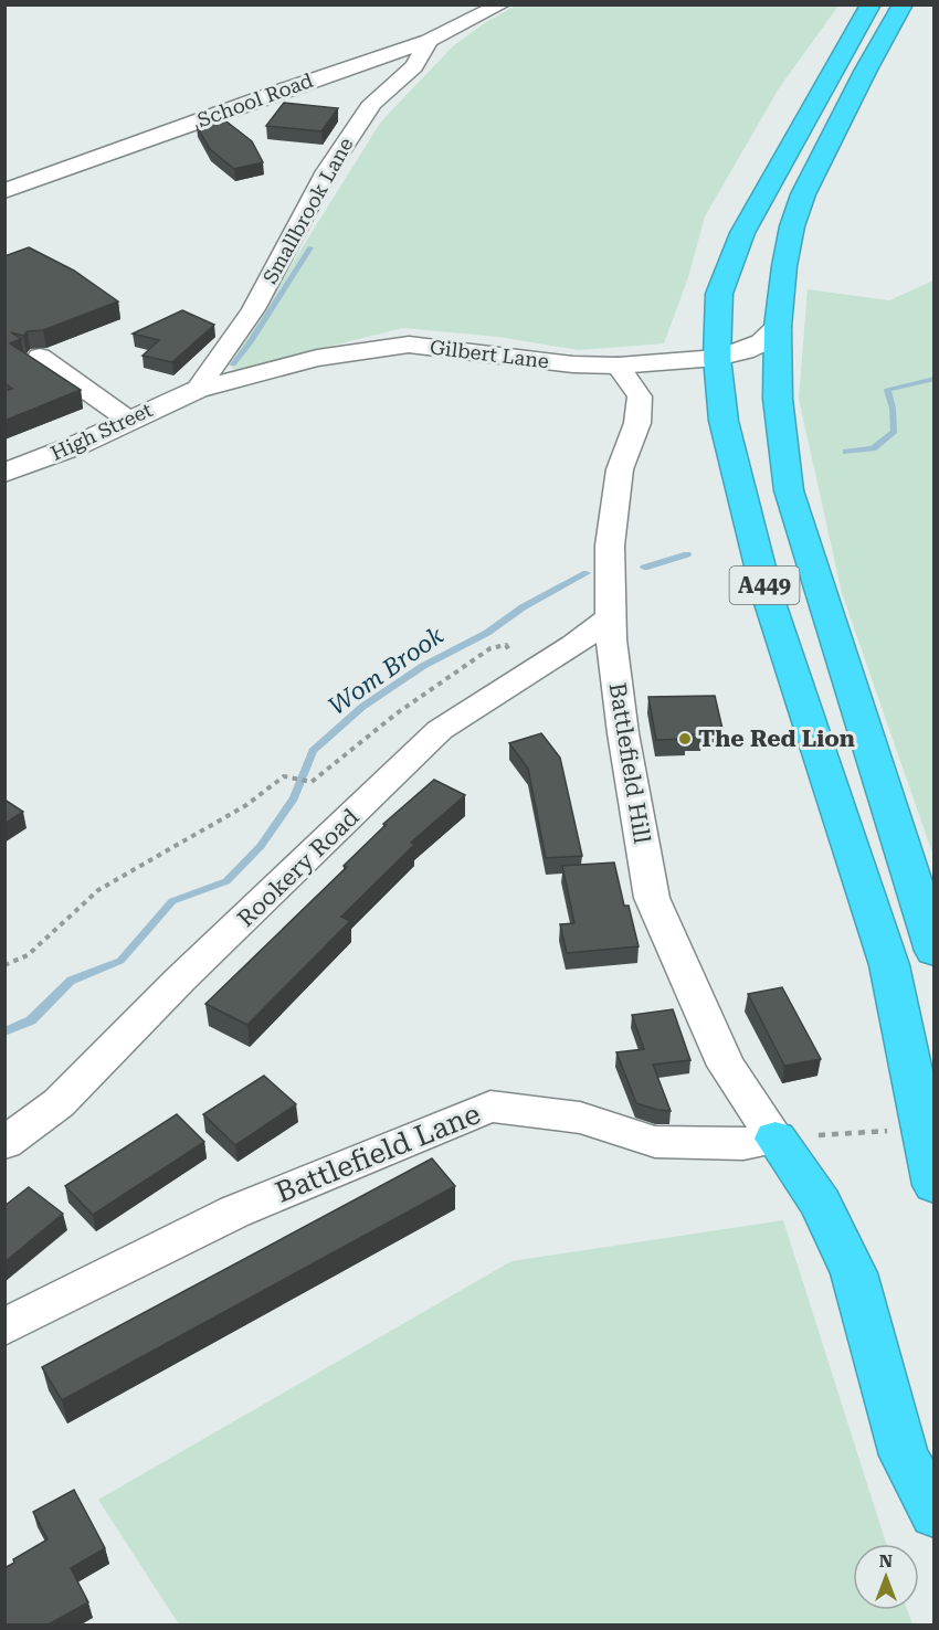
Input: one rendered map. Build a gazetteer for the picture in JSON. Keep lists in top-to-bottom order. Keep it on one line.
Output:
{"streets":{"highway":["A449"],"street":["School Road","Smallbrook Lane","Gilbert Lane","High Street","Battlefield Hill","Rookery Road","Battlefield Lane"]},"crossings":[["School Road","Smallbrook Lane"],["Smallbrook Lane","Gilbert Lane"],["Smallbrook Lane","High Street"],["Gilbert Lane","High Street"],["Gilbert Lane","A449"],["Gilbert Lane","Battlefield Hill"],["Battlefield Hill","Rookery Road"],["Battlefield Hill","Battlefield Lane"]],"water":["Wom Brook"],"places":["The Red Lion"],"north":"top"}
